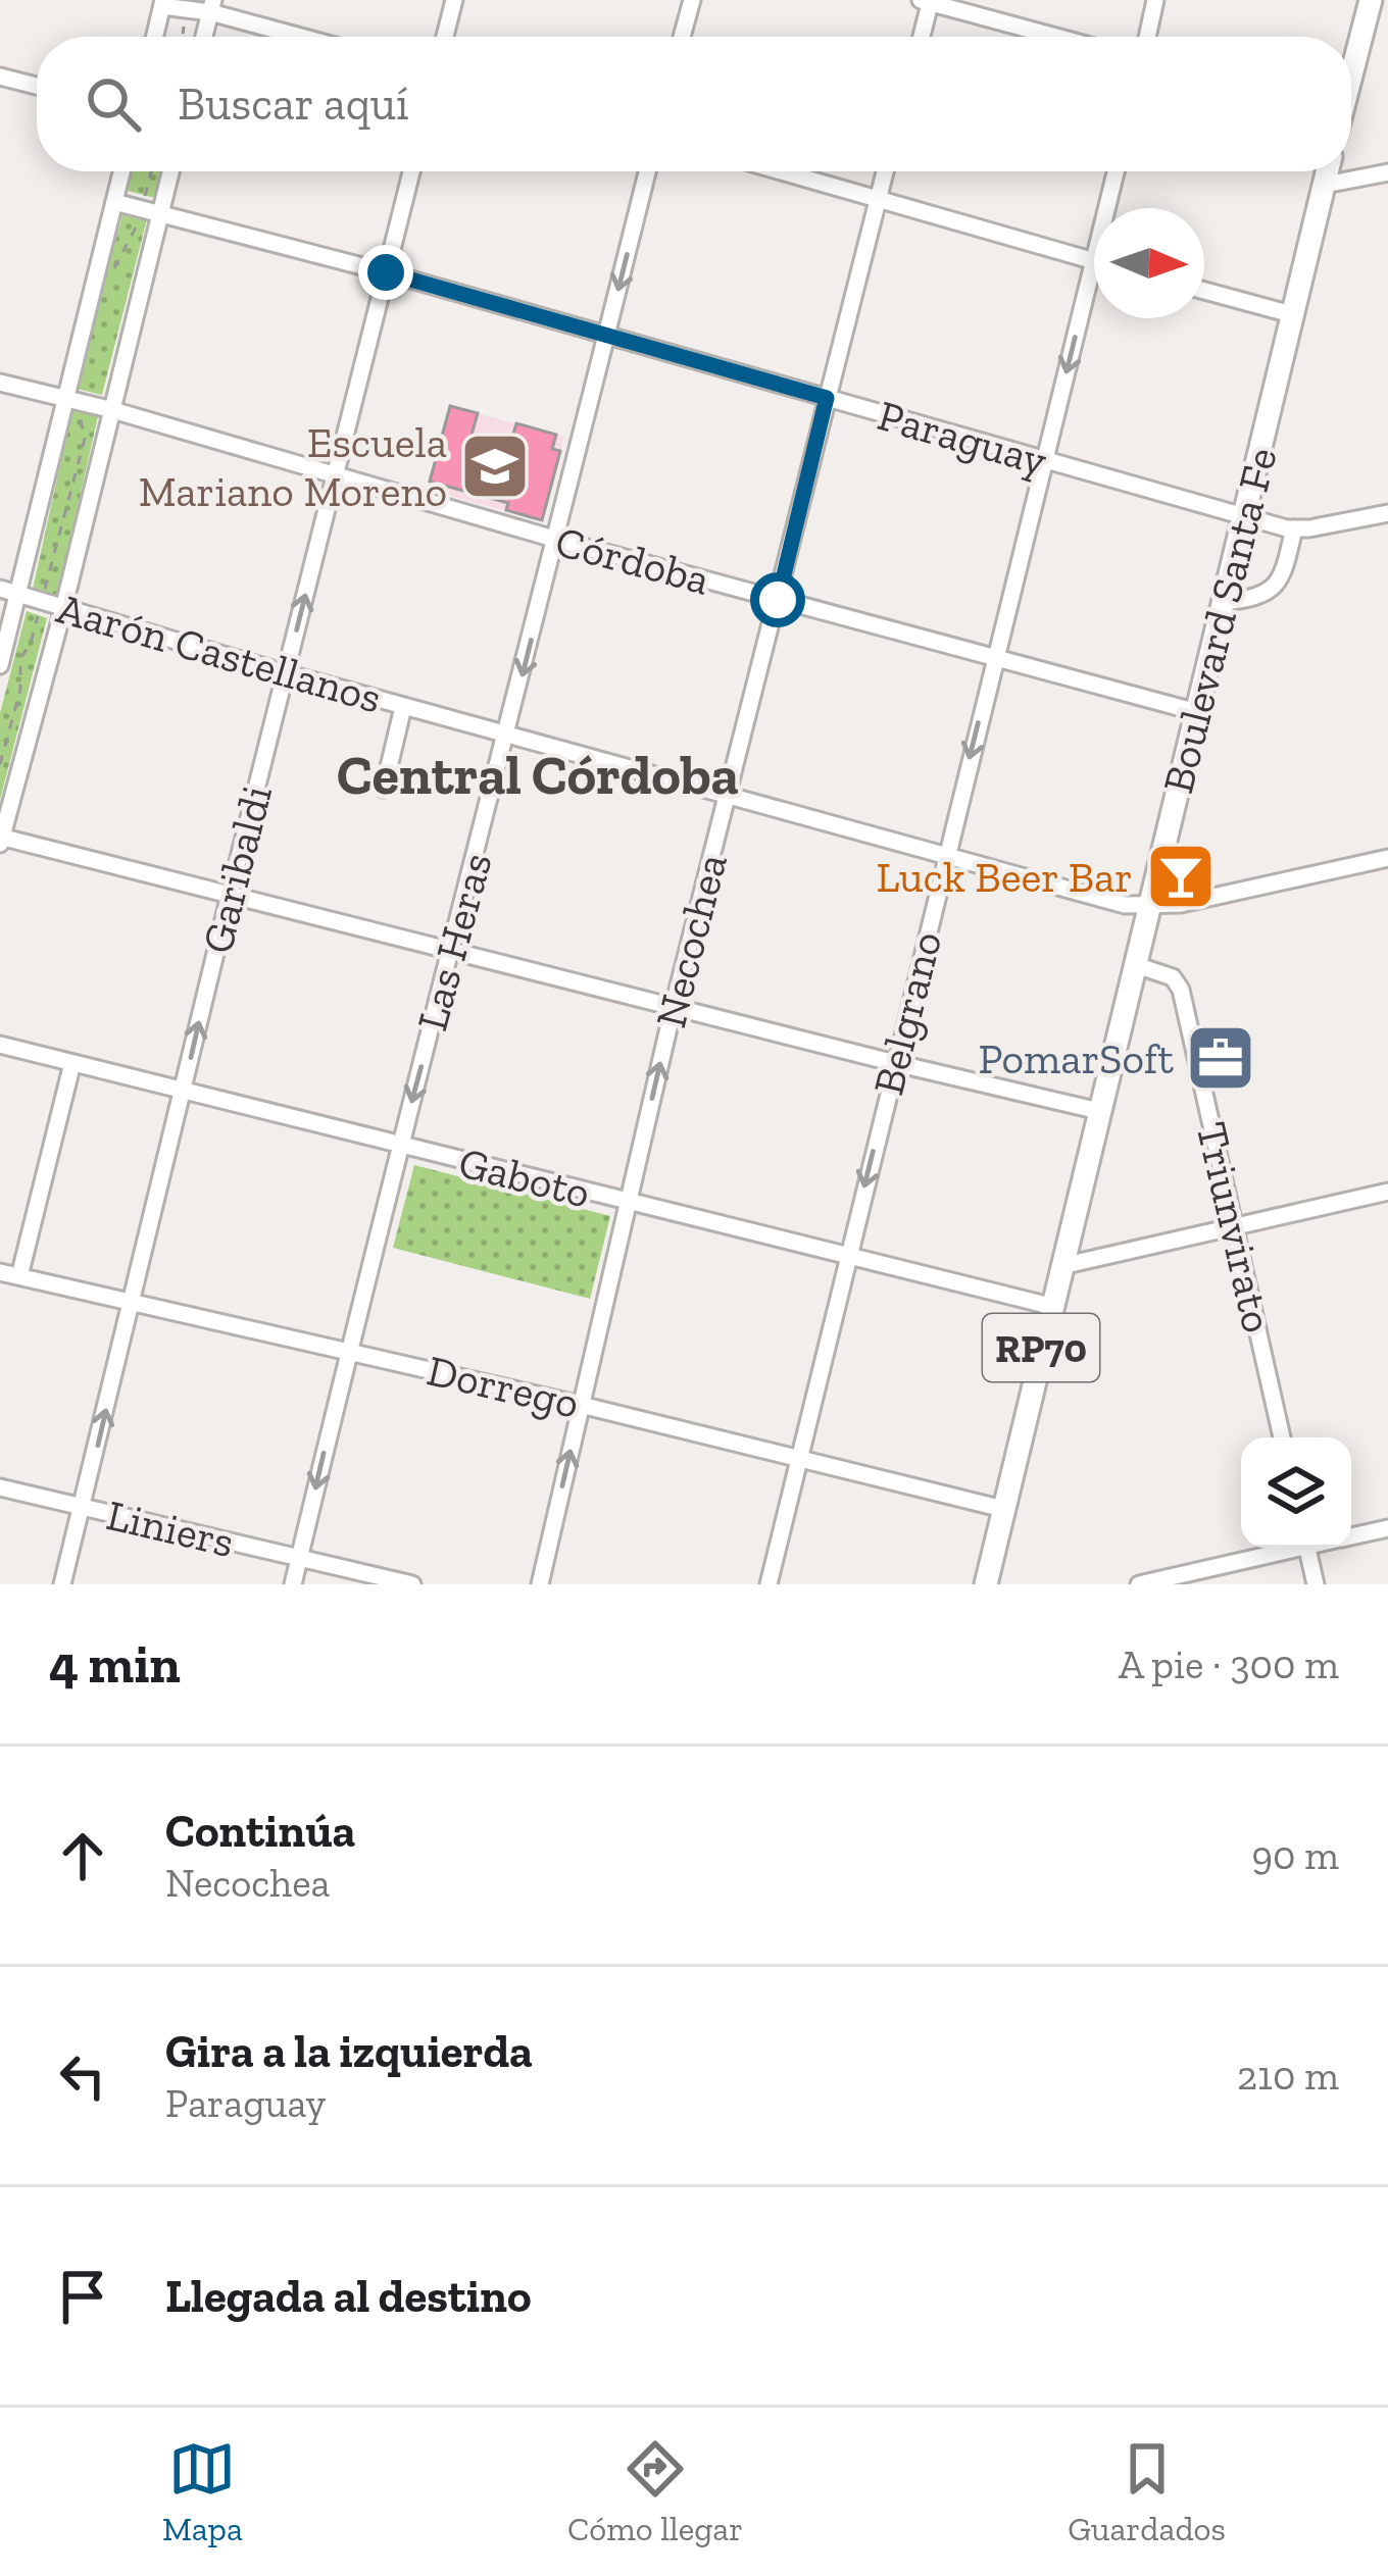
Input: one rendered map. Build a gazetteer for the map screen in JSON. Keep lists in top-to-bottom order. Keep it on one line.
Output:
{"streets":{"main road":["Boulevard Santa Fe","RP70"],"street":["Paraguay","Córdoba","Aarón Castellanos","Garibaldi","Necochea","Las Heras","Belgrano","Gaboto","Triunvirato","Dorrego","Liniers"]},"crossings":[["Paraguay","Boulevard Santa Fe"],["Paraguay","Garibaldi"],["Paraguay","Necochea"],["Paraguay","Las Heras"],["Paraguay","Belgrano"],["Córdoba","Boulevard Santa Fe"],["Córdoba","Garibaldi"],["Córdoba","Necochea"],["Córdoba","Las Heras"],["Córdoba","Belgrano"],["Boulevard Santa Fe","Aarón Castellanos"],["Boulevard Santa Fe","Gaboto"],["Boulevard Santa Fe","Triunvirato"],["Boulevard Santa Fe","Dorrego"],["Aarón Castellanos","Garibaldi"],["Aarón Castellanos","Necochea"],["Aarón Castellanos","Las Heras"],["Aarón Castellanos","Belgrano"],["Garibaldi","Gaboto"],["Garibaldi","Dorrego"],["Garibaldi","Liniers"],["Necochea","Gaboto"],["Necochea","Dorrego"],["Las Heras","Gaboto"],["Las Heras","Dorrego"],["Las Heras","Liniers"],["Belgrano","Gaboto"],["Belgrano","Dorrego"]],"one_way":["Garibaldi","Las Heras","Belgrano"],"districts":["Central Córdoba"],"places":{"school or university":["Escuela Mariano Moreno"],"bar":["Luck Beer Bar"],"office":["PomarSoft"]},"north":"right","page":{"search":"Buscar aquí","heading":["4 min","A pie · 300 m"],"list":[["Continúa","Necochea","90 m"],["Gira a la izquierda","Paraguay","210 m"],"Llegada al destino"],"nav":["Mapa","Cómo llegar","Guardados"]}}
